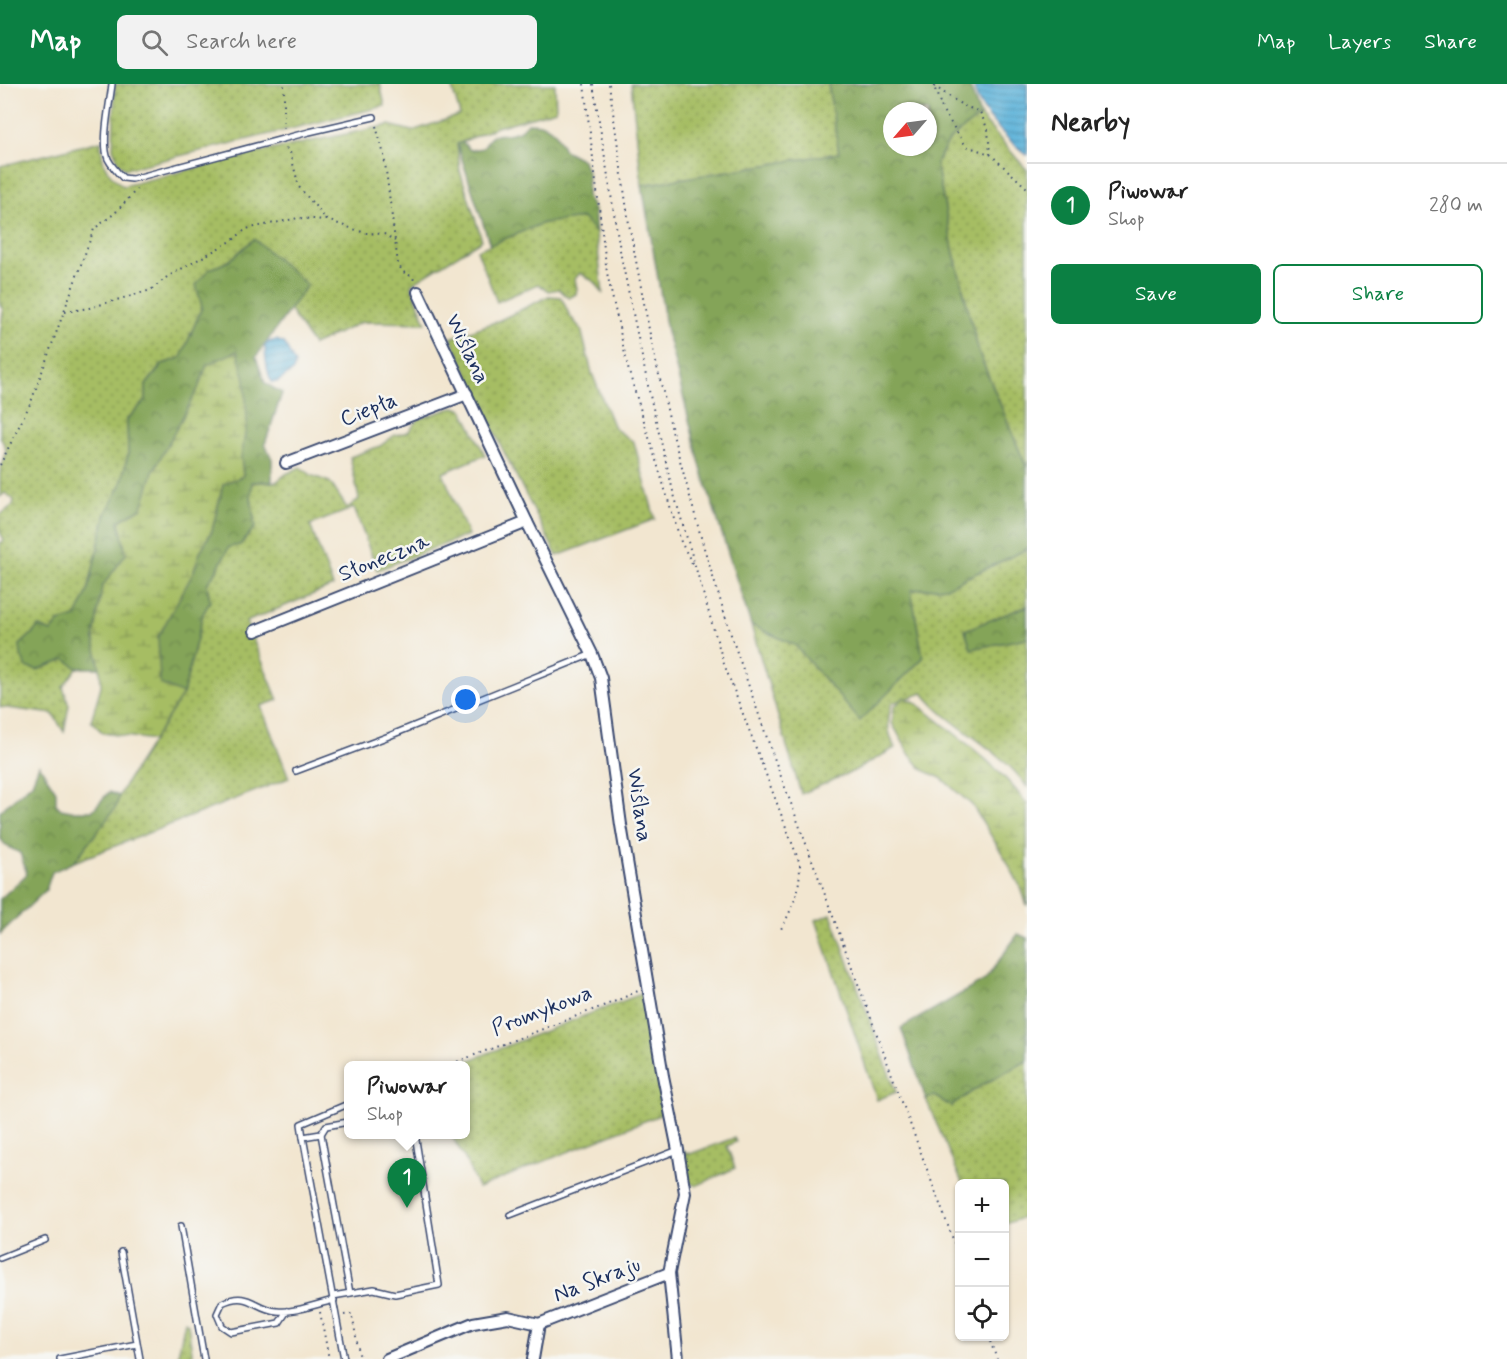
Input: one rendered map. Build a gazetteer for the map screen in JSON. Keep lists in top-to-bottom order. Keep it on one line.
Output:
{"streets":{"street":["Wiślana","Ciepła","Słoneczna","Na Skraju"],"path":["Promykowa"]},"crossings":[["Wiślana","Ciepła"],["Wiślana","Słoneczna"],["Wiślana","Promykowa"],["Wiślana","Na Skraju"]],"north":"bottom left","page":{"header":"Map","search":"Search here","nav":["Map","Layers","Share"],"heading":"Nearby","list":[{"mark":"1","name":"Piwowar","note":"Shop","value":"280 m"}],"buttons":["Save","Share"],"popup":["Piwowar","Shop"],"pins":"1","map_buttons":["+","−"]}}
